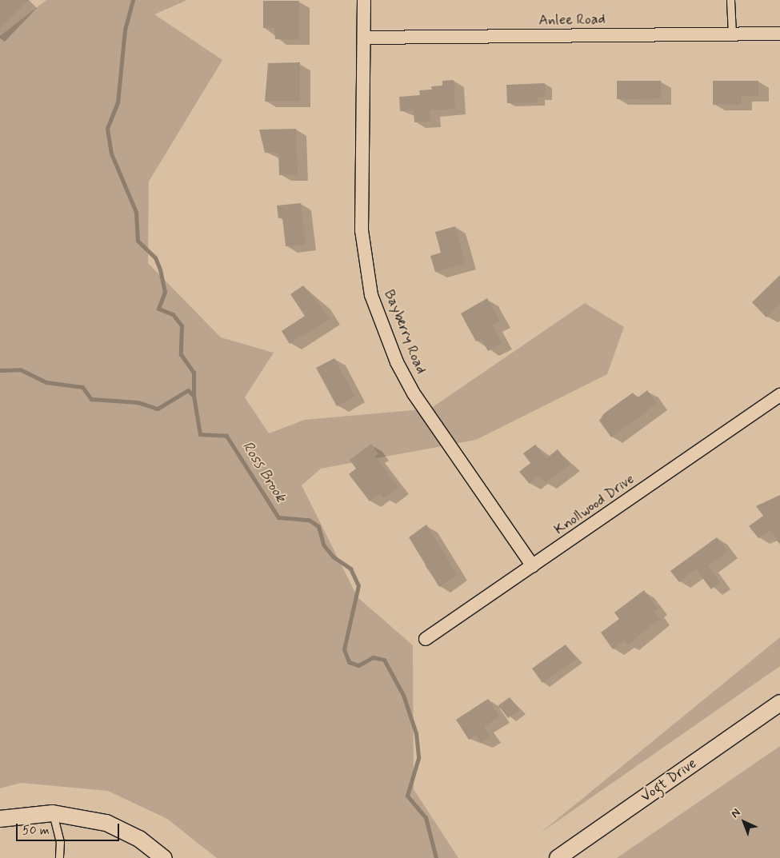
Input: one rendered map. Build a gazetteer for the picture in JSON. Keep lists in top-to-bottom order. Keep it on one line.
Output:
{"streets":{"street":["Anlee Road","Bayberry Road","Knollwood Drive","Vogt Drive"]},"crossings":[["Anlee Road","Bayberry Road"],["Bayberry Road","Knollwood Drive"]],"water":["Ross Brook"],"scale_bar":"50 m","north":"top left"}
